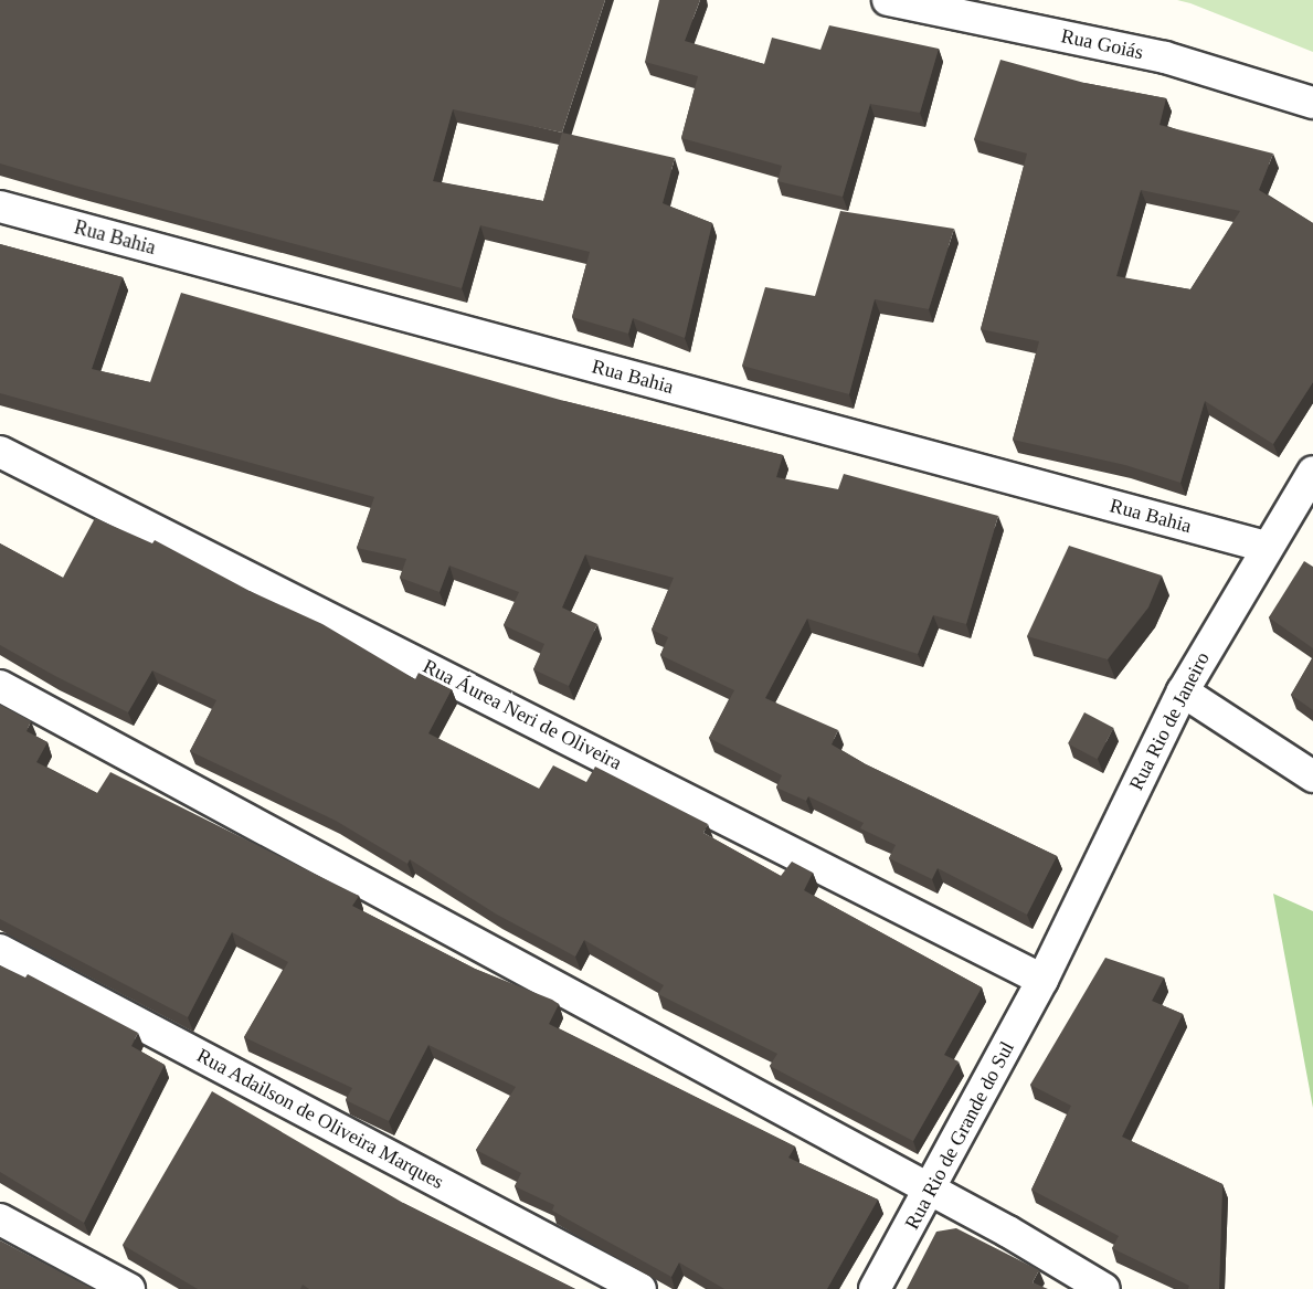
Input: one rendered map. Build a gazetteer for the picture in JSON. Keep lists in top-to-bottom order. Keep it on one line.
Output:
{"streets":{"street":["Rua Goiás","Rua Bahia","Rua Áurea Neri de Oliveira","Rua Rio de Janeiro","Rua Adailson de Oliveira Marques","Rua Rio de Grande do Sul"]},"crossings":[["Rua Bahia","Rua Rio de Janeiro"],["Rua Áurea Neri de Oliveira","Rua Rio de Janeiro"],["Rua Áurea Neri de Oliveira","Rua Rio de Grande do Sul"],["Rua Rio de Janeiro","Rua Rio de Grande do Sul"]]}
